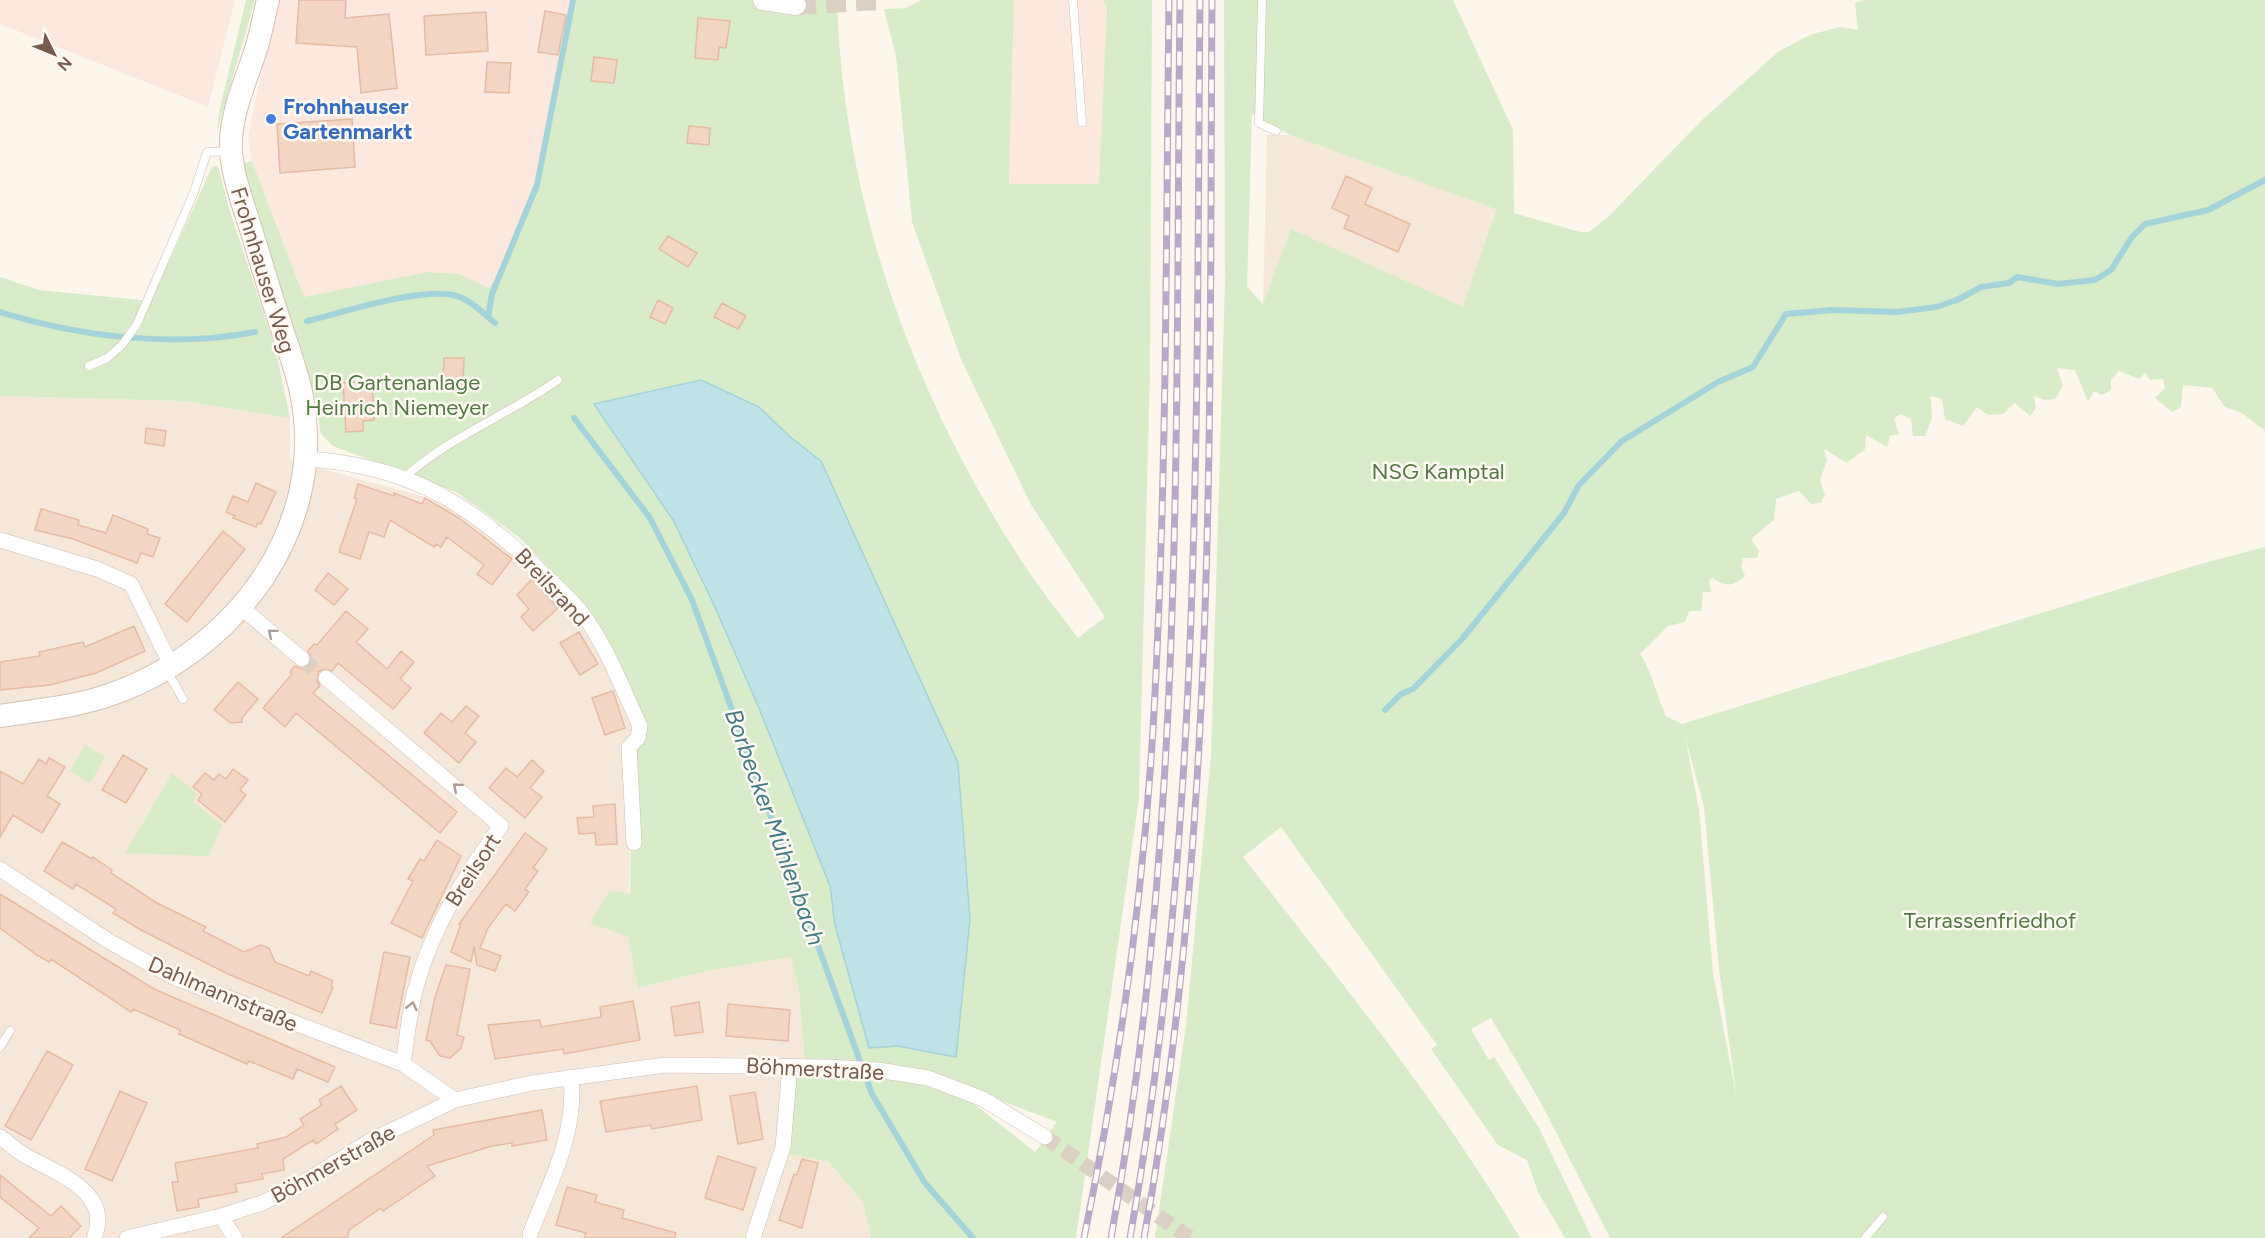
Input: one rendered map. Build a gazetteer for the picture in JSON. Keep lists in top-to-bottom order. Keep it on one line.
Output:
{"streets":{"main road":["Frohnhauser Weg"],"street":["Breilsrand","Breilsort","Dahlmannstraße","Böhmerstraße"]},"crossings":[["Frohnhauser Weg","Breilsrand"],["Breilsort","Dahlmannstraße"],["Dahlmannstraße","Böhmerstraße"]],"one_way":["Breilsort"],"water":["Borbecker Mühlenbach"],"parks":["DB Gartenanlage Heinrich Niemeyer","NSG Kamptal","Terrassenfriedhof"],"places":["Frohnhauser Gartenmarkt"],"north":"bottom right"}
